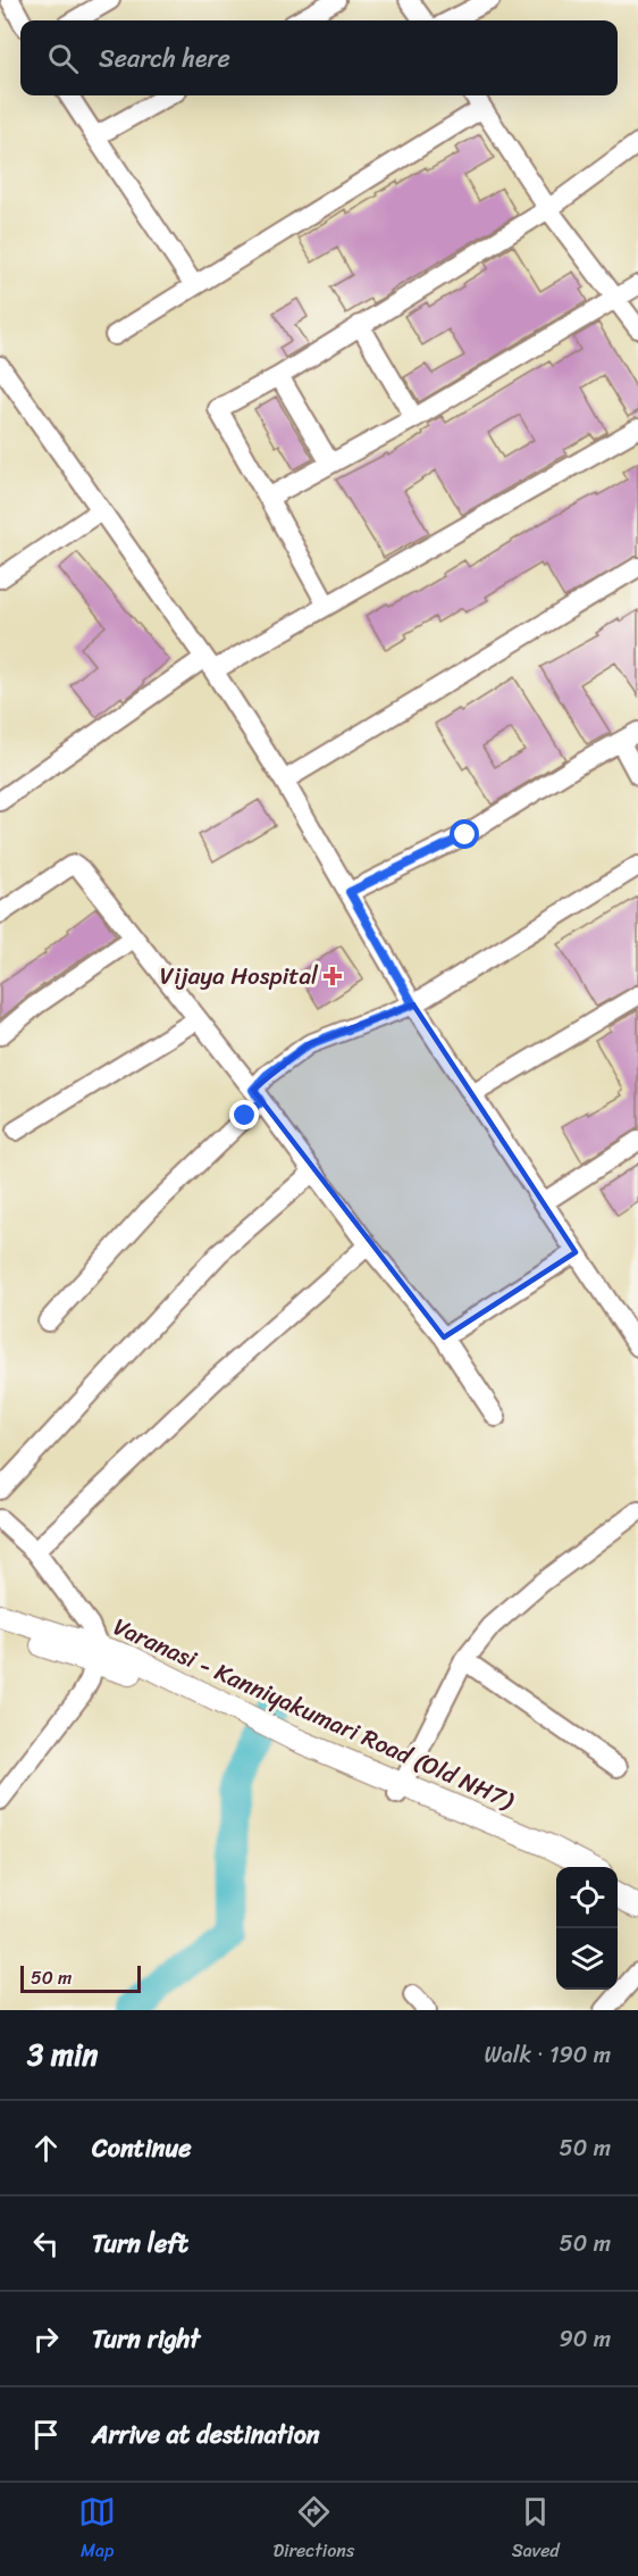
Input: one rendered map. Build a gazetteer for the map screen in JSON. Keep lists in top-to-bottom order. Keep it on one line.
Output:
{"streets":{"main road":["Varanasi - Kanniyakumari Road (Old NH7)"]},"places":{"health":["Vijaya Hospital"]},"scale_bar":"50 m","page":{"search":"Search here","scale":"50 m","heading":["3 min","Walk · 190 m"],"list":[["Continue","50 m"],["Turn left","50 m"],["Turn right","90 m"],"Arrive at destination"],"nav":["Map","Directions","Saved"]}}
